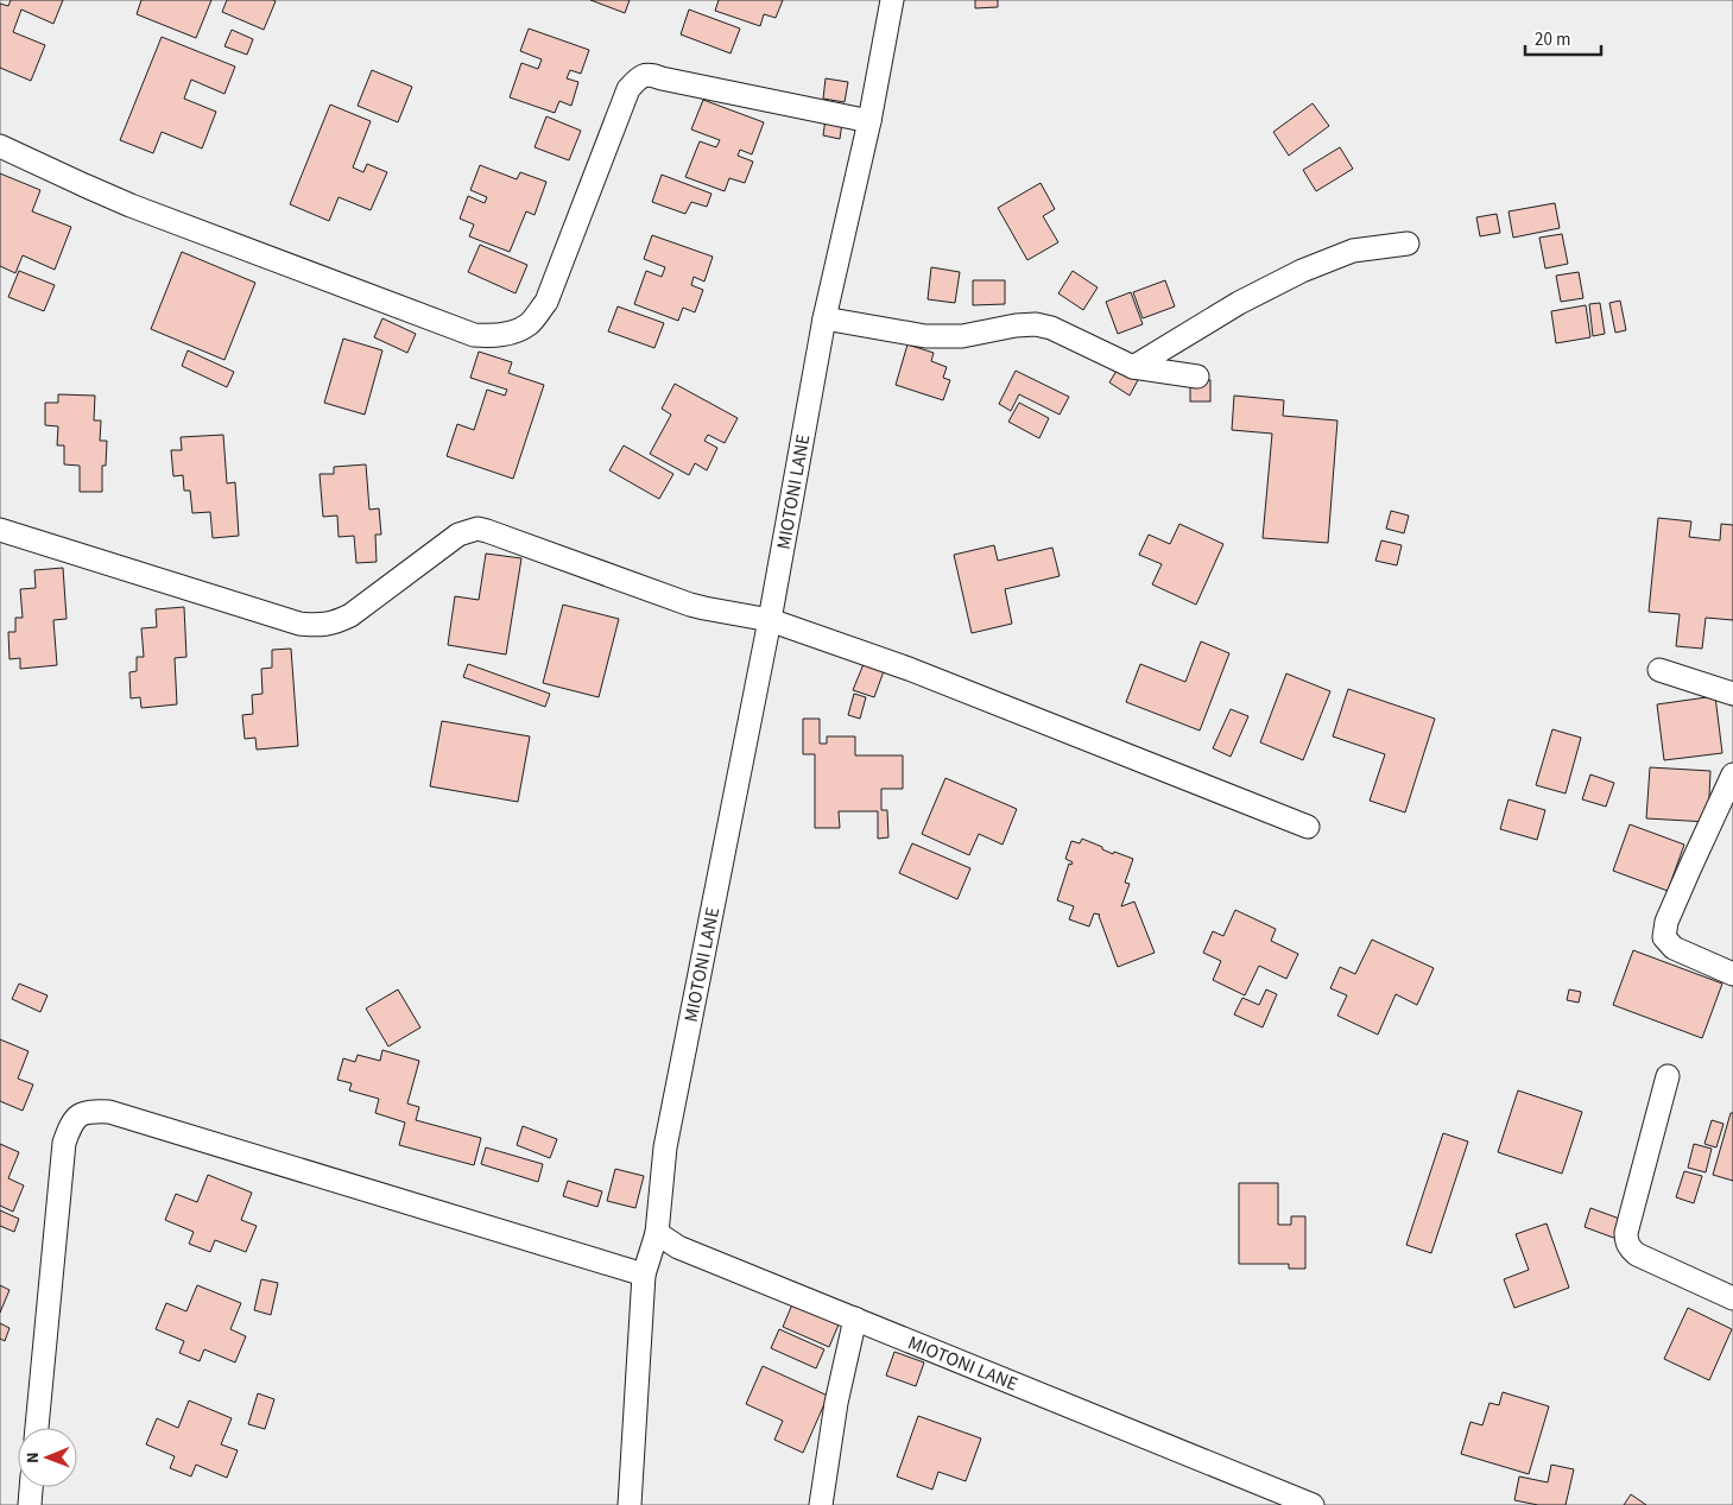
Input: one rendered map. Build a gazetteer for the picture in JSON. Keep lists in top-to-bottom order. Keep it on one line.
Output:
{"streets":{"street":["MIOTONI LANE"]},"scale_bar":"20 m","north":"left"}
